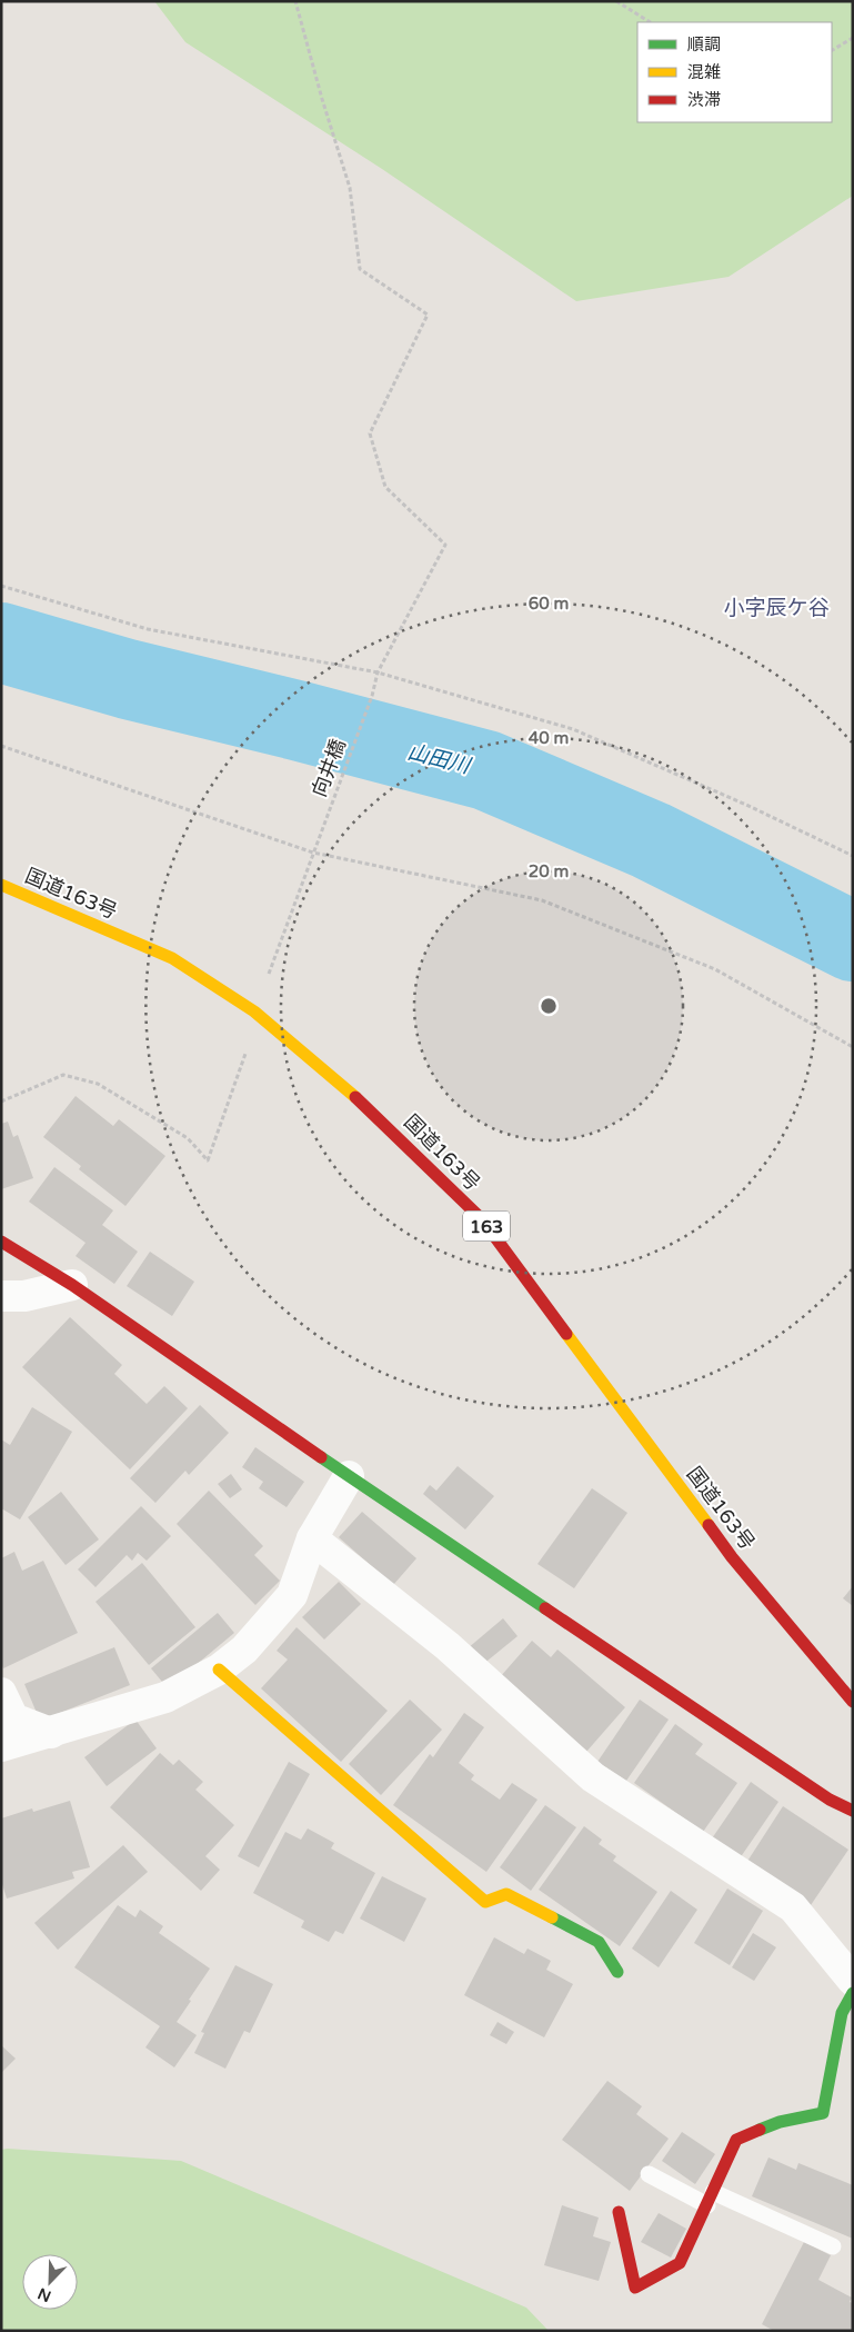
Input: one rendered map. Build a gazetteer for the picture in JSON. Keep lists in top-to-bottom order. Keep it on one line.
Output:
{"streets":{"main road":["国道163号","163"],"path":["向井橋"]},"crossings":[["向井橋","国道163号"]],"districts":["小字辰ケ谷"],"water":["山田川"],"legend":["順調","混雑","渋滞"],"north":"bottom left","rings":["60 m","40 m","20 m"]}
